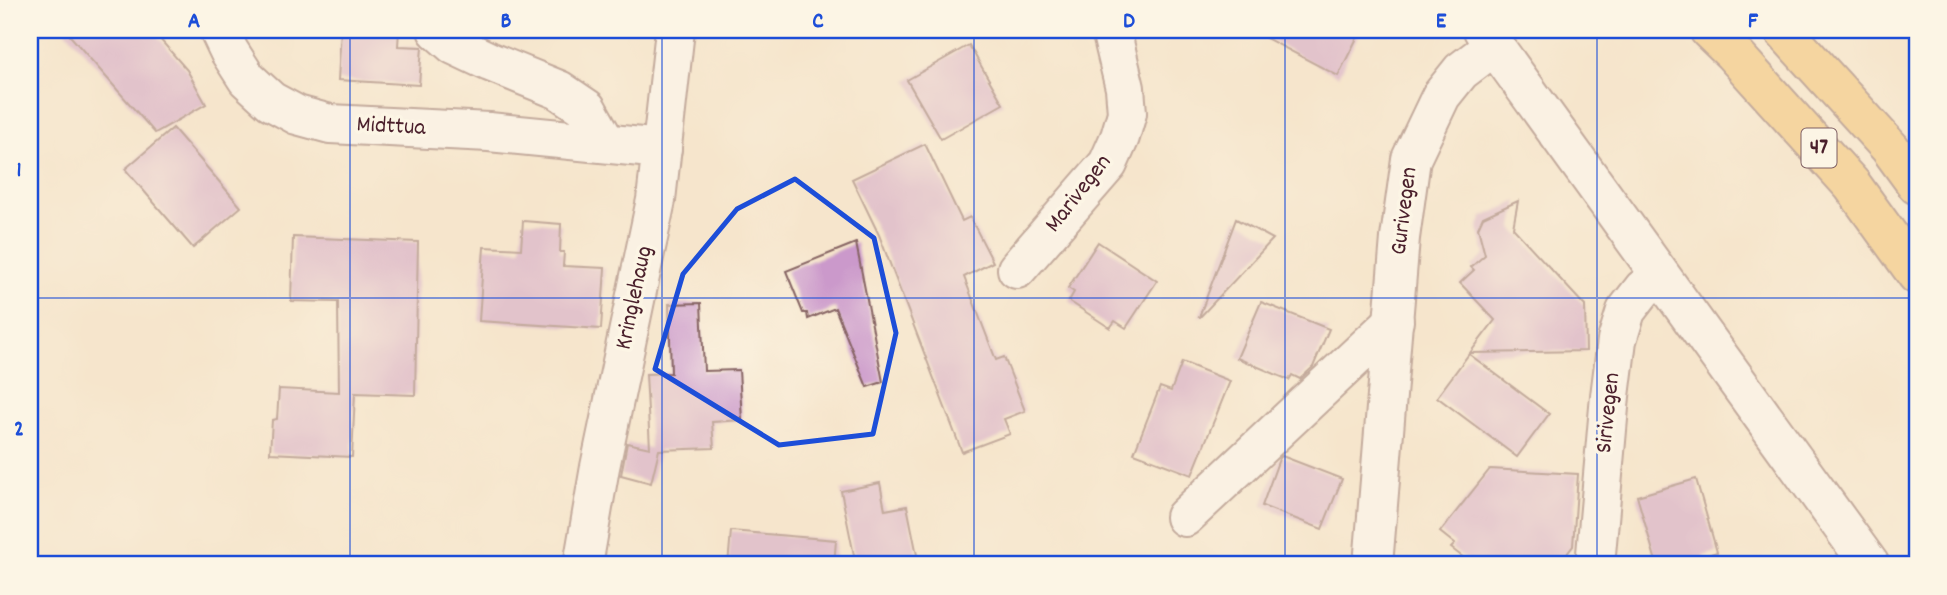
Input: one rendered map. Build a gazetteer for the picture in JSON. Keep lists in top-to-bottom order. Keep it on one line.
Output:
{"streets":{"main road":["47"],"street":["Midttua","Marivegen","Gurivegen","Kringlehaug","Sirivegen"]},"crossings":[["Midttua","Kringlehaug"]],"grid":{"columns":["A","B","C","D","E","F"],"rows":["1","2"]}}
